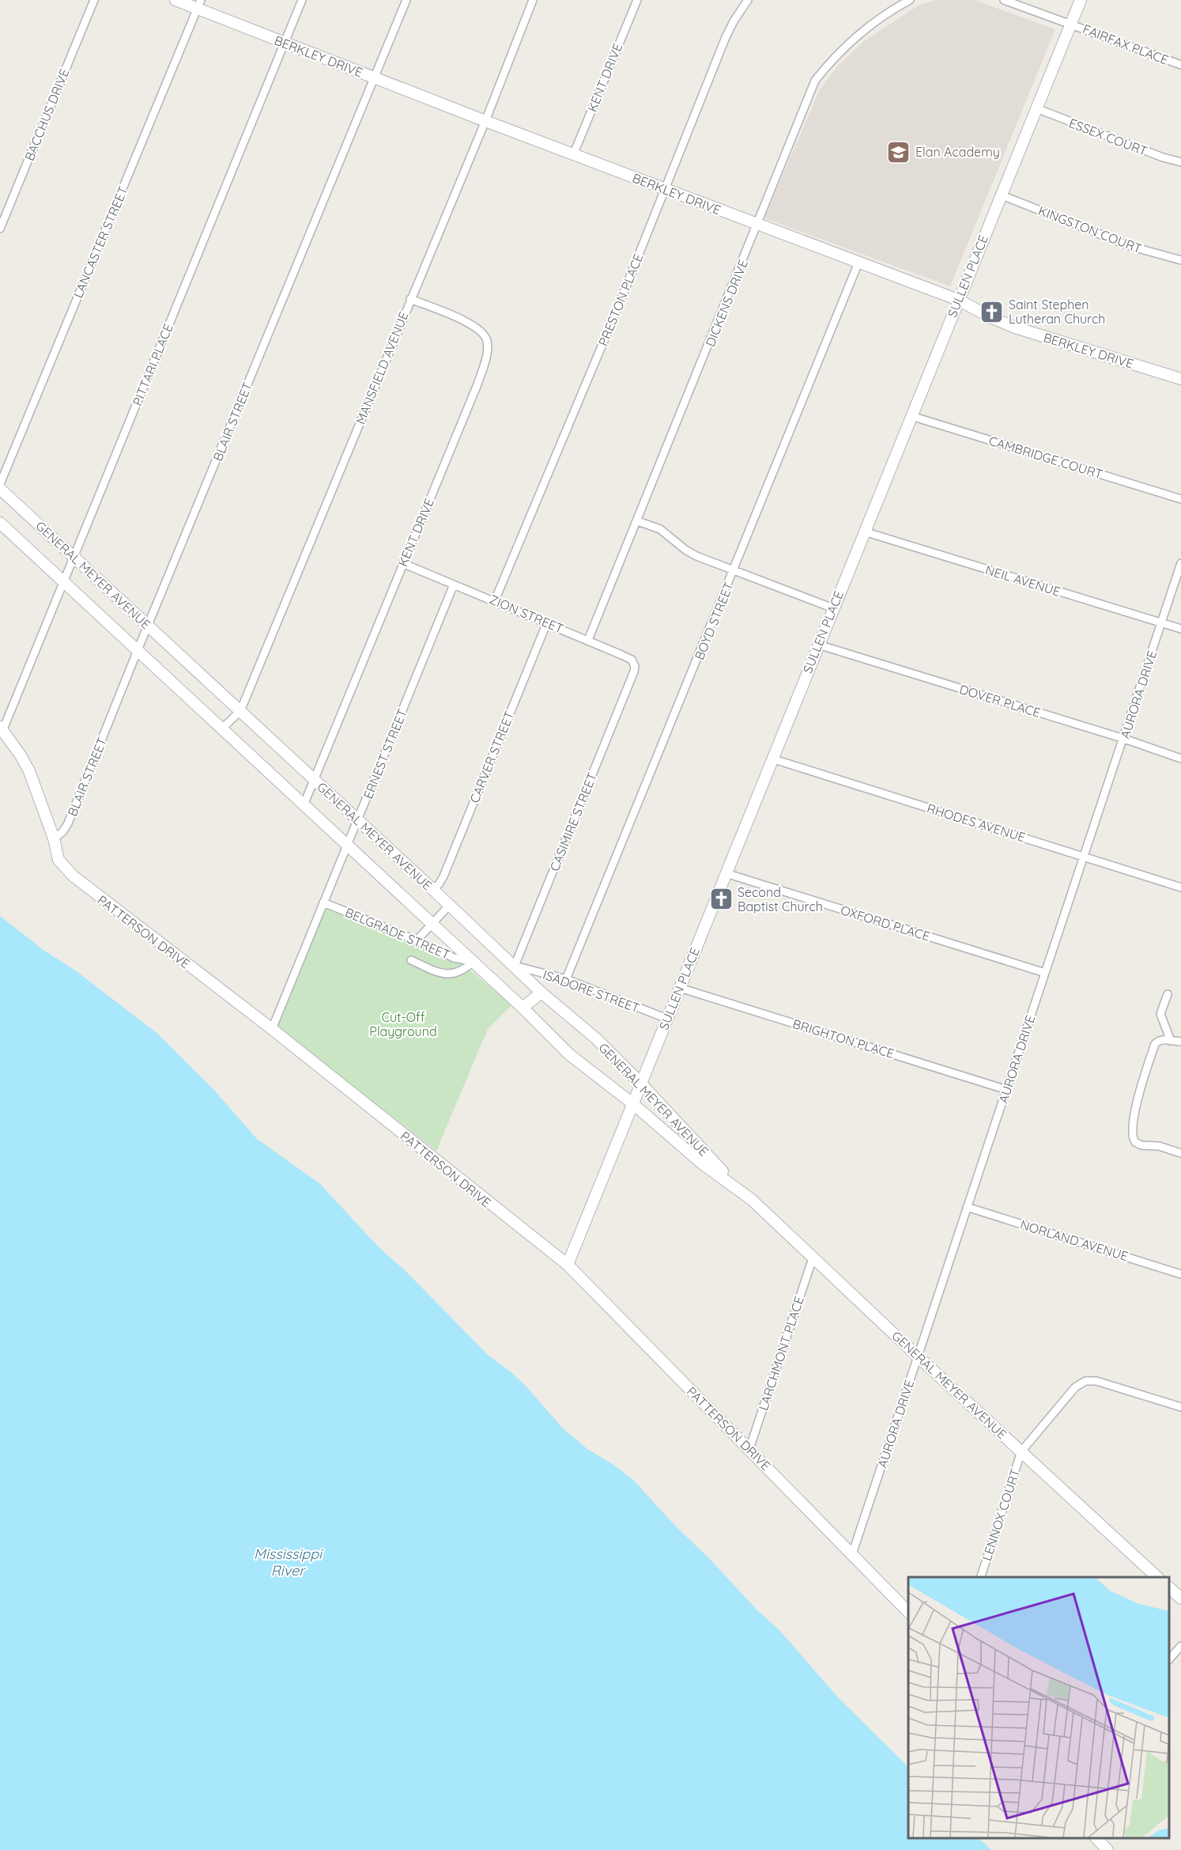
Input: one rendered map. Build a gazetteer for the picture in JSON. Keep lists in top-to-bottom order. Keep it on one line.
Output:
{"streets":{"street":["FAIRFAX PLACE","BERKLEY DRIVE","KENT DRIVE","BACCHUS DRIVE","ESSEX COURT","KINGSTON COURT","LANCASTER STREET","SULLEN PLACE","PRESTON PLACE","DICKENS DRIVE","PITTARI PLACE","MANSFIELD AVENUE","BLAIR STREET","CAMBRIDGE COURT","GENERAL MEYER AVENUE","NEIL AVENUE","ZION STREET","BOYD STREET","AURORA DRIVE","DOVER PLACE","ERNEST STREET","CARVER STREET","CASIMIRE STREET","RHODES AVENUE","OXFORD PLACE","PATTERSON DRIVE","BELGRADE STREET","ISADORE STREET","BRIGHTON PLACE","NORLAND AVENUE","LARCHMONT PLACE","LENNOX COURT"]},"crossings":[["FAIRFAX PLACE","SULLEN PLACE"],["BERKLEY DRIVE","KENT DRIVE"],["BERKLEY DRIVE","LANCASTER STREET"],["BERKLEY DRIVE","SULLEN PLACE"],["BERKLEY DRIVE","PRESTON PLACE"],["BERKLEY DRIVE","DICKENS DRIVE"],["BERKLEY DRIVE","PITTARI PLACE"],["BERKLEY DRIVE","MANSFIELD AVENUE"],["BERKLEY DRIVE","BLAIR STREET"],["BERKLEY DRIVE","BOYD STREET"],["KENT DRIVE","MANSFIELD AVENUE"],["KENT DRIVE","GENERAL MEYER AVENUE"],["KENT DRIVE","ZION STREET"],["ESSEX COURT","SULLEN PLACE"],["KINGSTON COURT","SULLEN PLACE"],["SULLEN PLACE","CAMBRIDGE COURT"],["SULLEN PLACE","GENERAL MEYER AVENUE"],["SULLEN PLACE","NEIL AVENUE"],["SULLEN PLACE","DOVER PLACE"],["SULLEN PLACE","RHODES AVENUE"],["SULLEN PLACE","OXFORD PLACE"],["SULLEN PLACE","PATTERSON DRIVE"],["SULLEN PLACE","ISADORE STREET"],["SULLEN PLACE","BRIGHTON PLACE"],["PRESTON PLACE","ZION STREET"],["DICKENS DRIVE","ZION STREET"],["PITTARI PLACE","GENERAL MEYER AVENUE"],["PITTARI PLACE","PATTERSON DRIVE"],["MANSFIELD AVENUE","GENERAL MEYER AVENUE"],["BLAIR STREET","GENERAL MEYER AVENUE"],["BLAIR STREET","PATTERSON DRIVE"],["GENERAL MEYER AVENUE","AURORA DRIVE"],["GENERAL MEYER AVENUE","ERNEST STREET"],["GENERAL MEYER AVENUE","CARVER STREET"],["GENERAL MEYER AVENUE","CASIMIRE STREET"],["GENERAL MEYER AVENUE","BELGRADE STREET"],["GENERAL MEYER AVENUE","ISADORE STREET"],["GENERAL MEYER AVENUE","LARCHMONT PLACE"],["GENERAL MEYER AVENUE","LENNOX COURT"],["NEIL AVENUE","AURORA DRIVE"],["ZION STREET","ERNEST STREET"],["ZION STREET","CARVER STREET"],["ZION STREET","CASIMIRE STREET"],["BOYD STREET","ISADORE STREET"],["AURORA DRIVE","DOVER PLACE"],["AURORA DRIVE","RHODES AVENUE"],["AURORA DRIVE","OXFORD PLACE"],["AURORA DRIVE","PATTERSON DRIVE"],["AURORA DRIVE","BRIGHTON PLACE"],["AURORA DRIVE","NORLAND AVENUE"],["ERNEST STREET","PATTERSON DRIVE"],["ERNEST STREET","BELGRADE STREET"],["CASIMIRE STREET","ISADORE STREET"],["PATTERSON DRIVE","LARCHMONT PLACE"]],"water":["Mississippi River"],"parks":["Cut-Off Playground"],"places":{"school or university":["Elan Academy"],"church":["Saint Stephen Lutheran Church","Second Baptist Church"]}}
